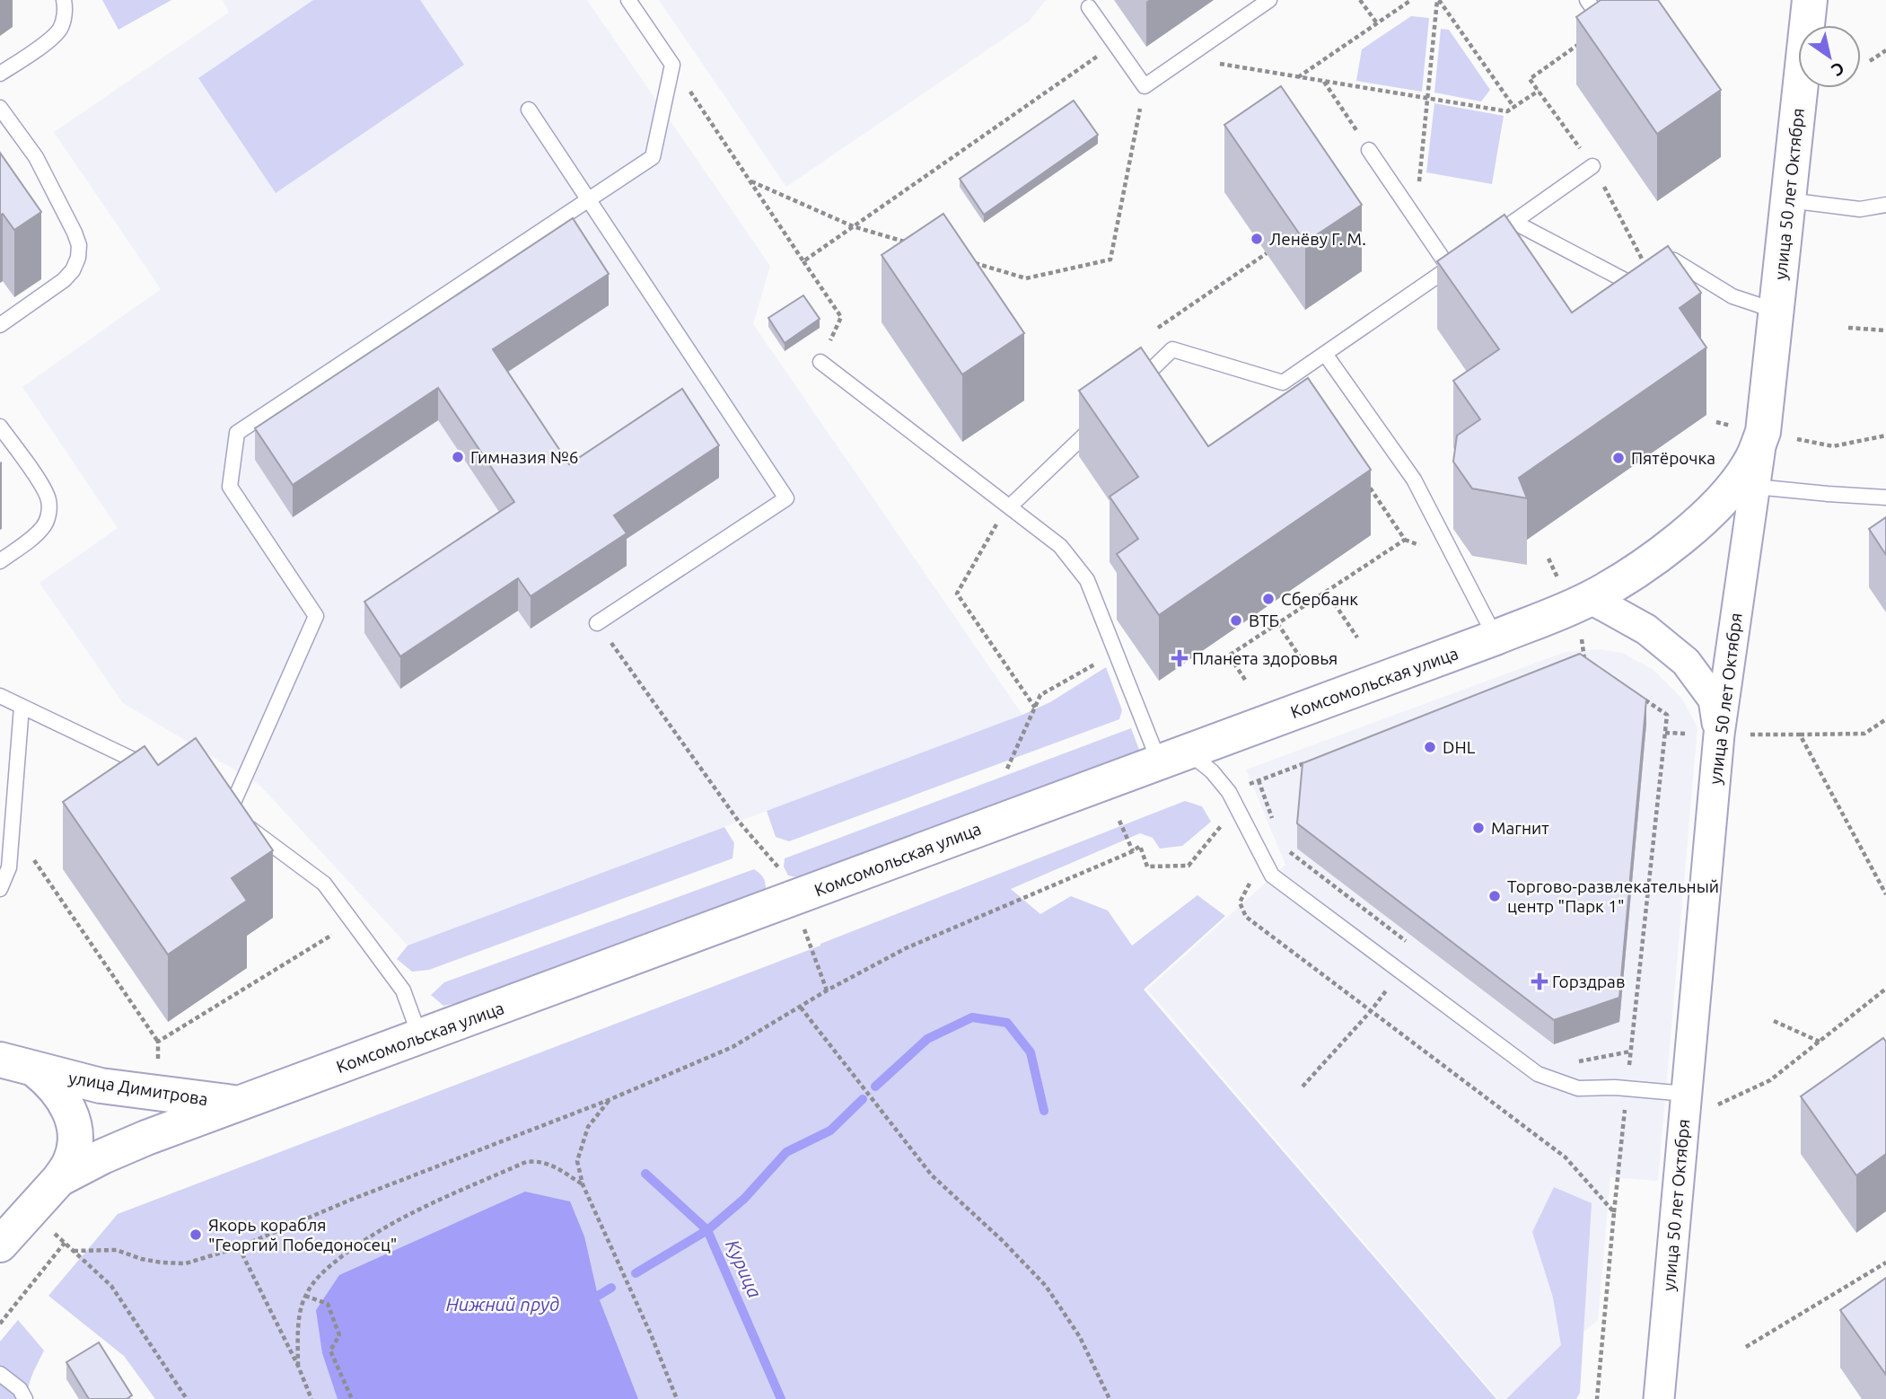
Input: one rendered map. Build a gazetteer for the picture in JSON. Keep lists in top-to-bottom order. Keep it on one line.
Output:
{"streets":{"street":["улица 50 лет Октября","Комсомольская улица","улица Димитрова"]},"crossings":[["улица 50 лет Октября","Комсомольская улица"],["Комсомольская улица","улица Димитрова"]],"water":["Курица","Нижний пруд"],"places":{"other":["Ленёву Г. М.","Гимназия №6","Пятёрочка","Сбербанк","ВТБ","DHL","Магнит","Торгово-развлекательный центр \"Парк 1\"","Якорь корабля \"Георгий Победоносец\""],"health":["Планета здоровья","Горздрав"]},"north":"bottom right"}
